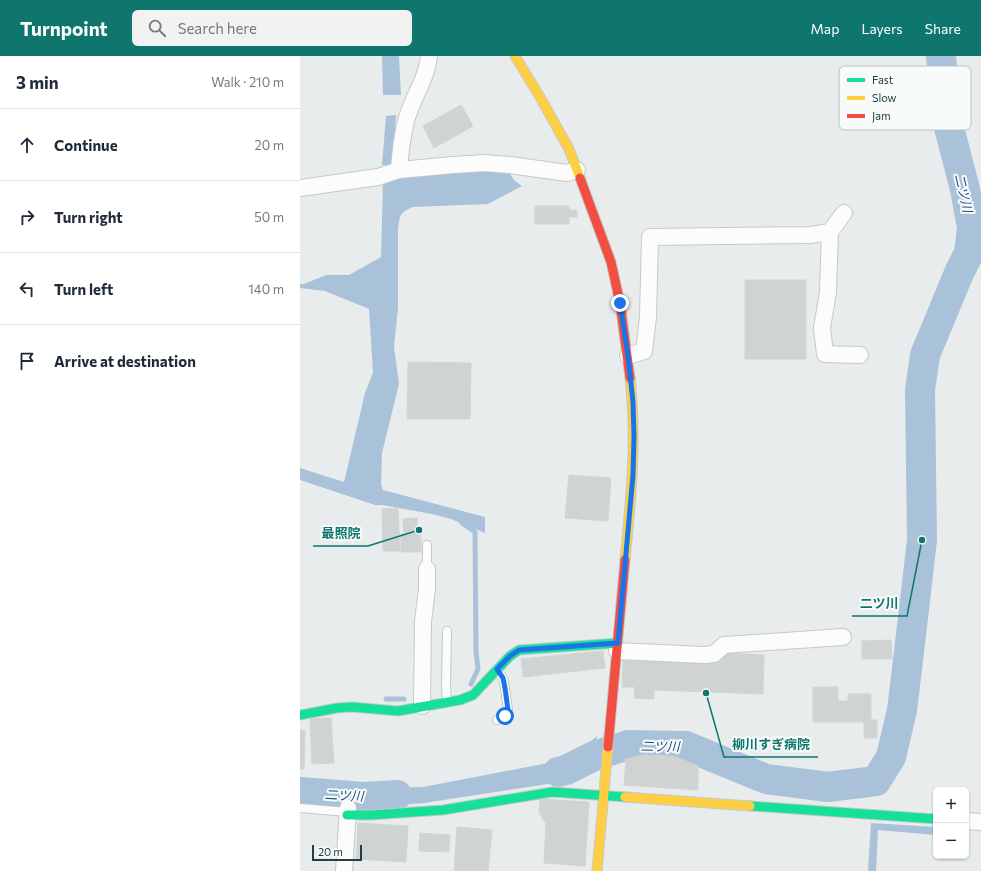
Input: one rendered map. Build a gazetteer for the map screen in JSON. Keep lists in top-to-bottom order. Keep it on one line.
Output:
{"water":["二ツ川"],"places":["最照院","二ツ川","柳川すぎ病院"],"legend":["Fast","Slow","Jam"],"scale_bar":"20 m","page":{"header":"Turnpoint","search":"Search here","nav":["Map","Layers","Share"],"heading":["3 min","Walk · 210 m"],"list":[["Continue","20 m"],["Turn right","50 m"],["Turn left","140 m"],"Arrive at destination"],"map_buttons":["+","−"],"scale":"20 m"}}
